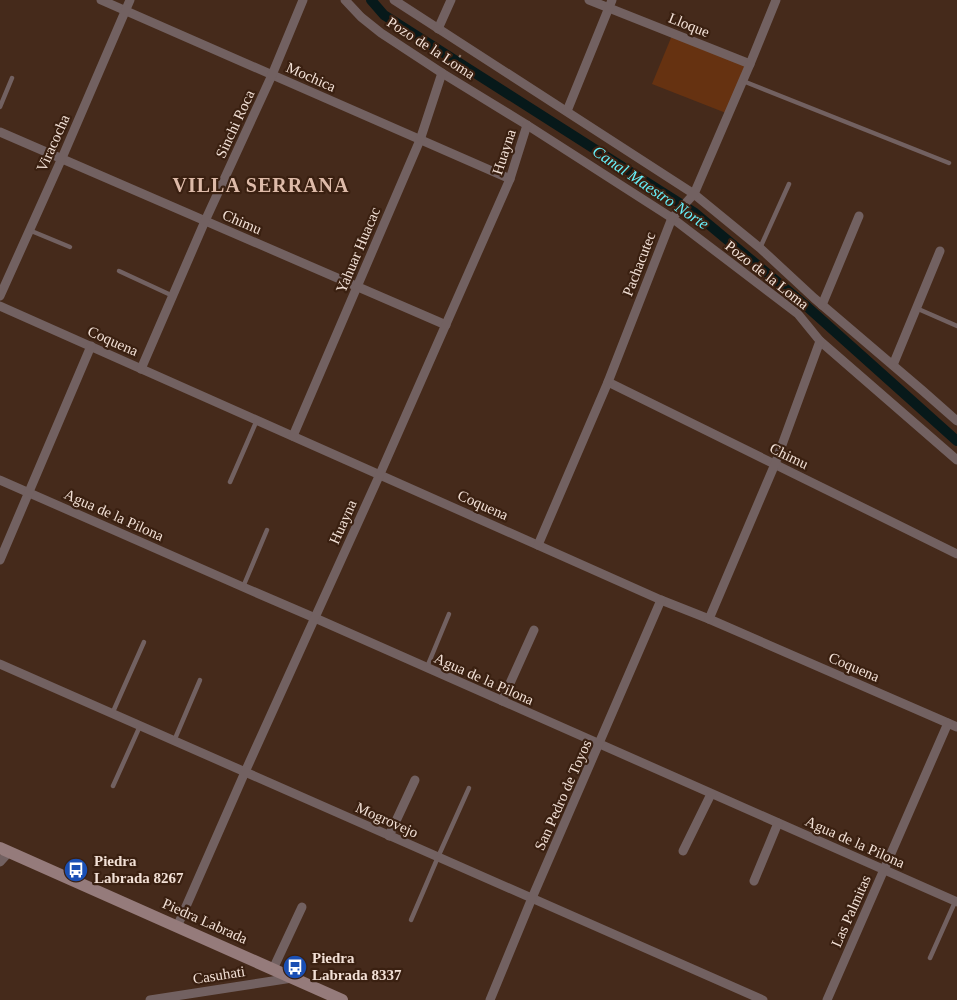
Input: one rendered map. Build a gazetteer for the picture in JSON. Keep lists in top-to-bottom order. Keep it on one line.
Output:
{"streets":{"main road":["Piedra Labrada"],"street":["Lloque","Pozo de la Loma","Mochica","Sinchi Roca","Viracocha","Huayna","Chimu","Yahuar Huacac","Pachacutec","Coquena","Agua de la Pilona","San Pedro de Toyos","Mogrovejo","Las Palmitas","Casuhati"]},"crossings":[["Lloque","Pachacutec"],["Pozo de la Loma","Huayna"],["Pozo de la Loma","Yahuar Huacac"],["Pozo de la Loma","Pachacutec"],["Mochica","Sinchi Roca"],["Mochica","Viracocha"],["Mochica","Huayna"],["Mochica","Yahuar Huacac"],["Sinchi Roca","Chimu"],["Sinchi Roca","Coquena"],["Viracocha","Chimu"],["Huayna","Chimu"],["Huayna","Coquena"],["Huayna","Agua de la Pilona"],["Huayna","Mogrovejo"],["Huayna","Piedra Labrada"],["Chimu","Yahuar Huacac"],["Chimu","Pachacutec"],["Yahuar Huacac","Coquena"],["Pachacutec","Coquena"],["Coquena","San Pedro de Toyos"],["Coquena","Las Palmitas"],["Agua de la Pilona","San Pedro de Toyos"],["Agua de la Pilona","Las Palmitas"],["San Pedro de Toyos","Mogrovejo"],["Piedra Labrada","Casuhati"]],"districts":["VILLA SERRANA"],"water":["Canal Maestro Norte"],"places":{"bus stop":["Piedra Labrada 8267","Piedra Labrada 8337"]}}
